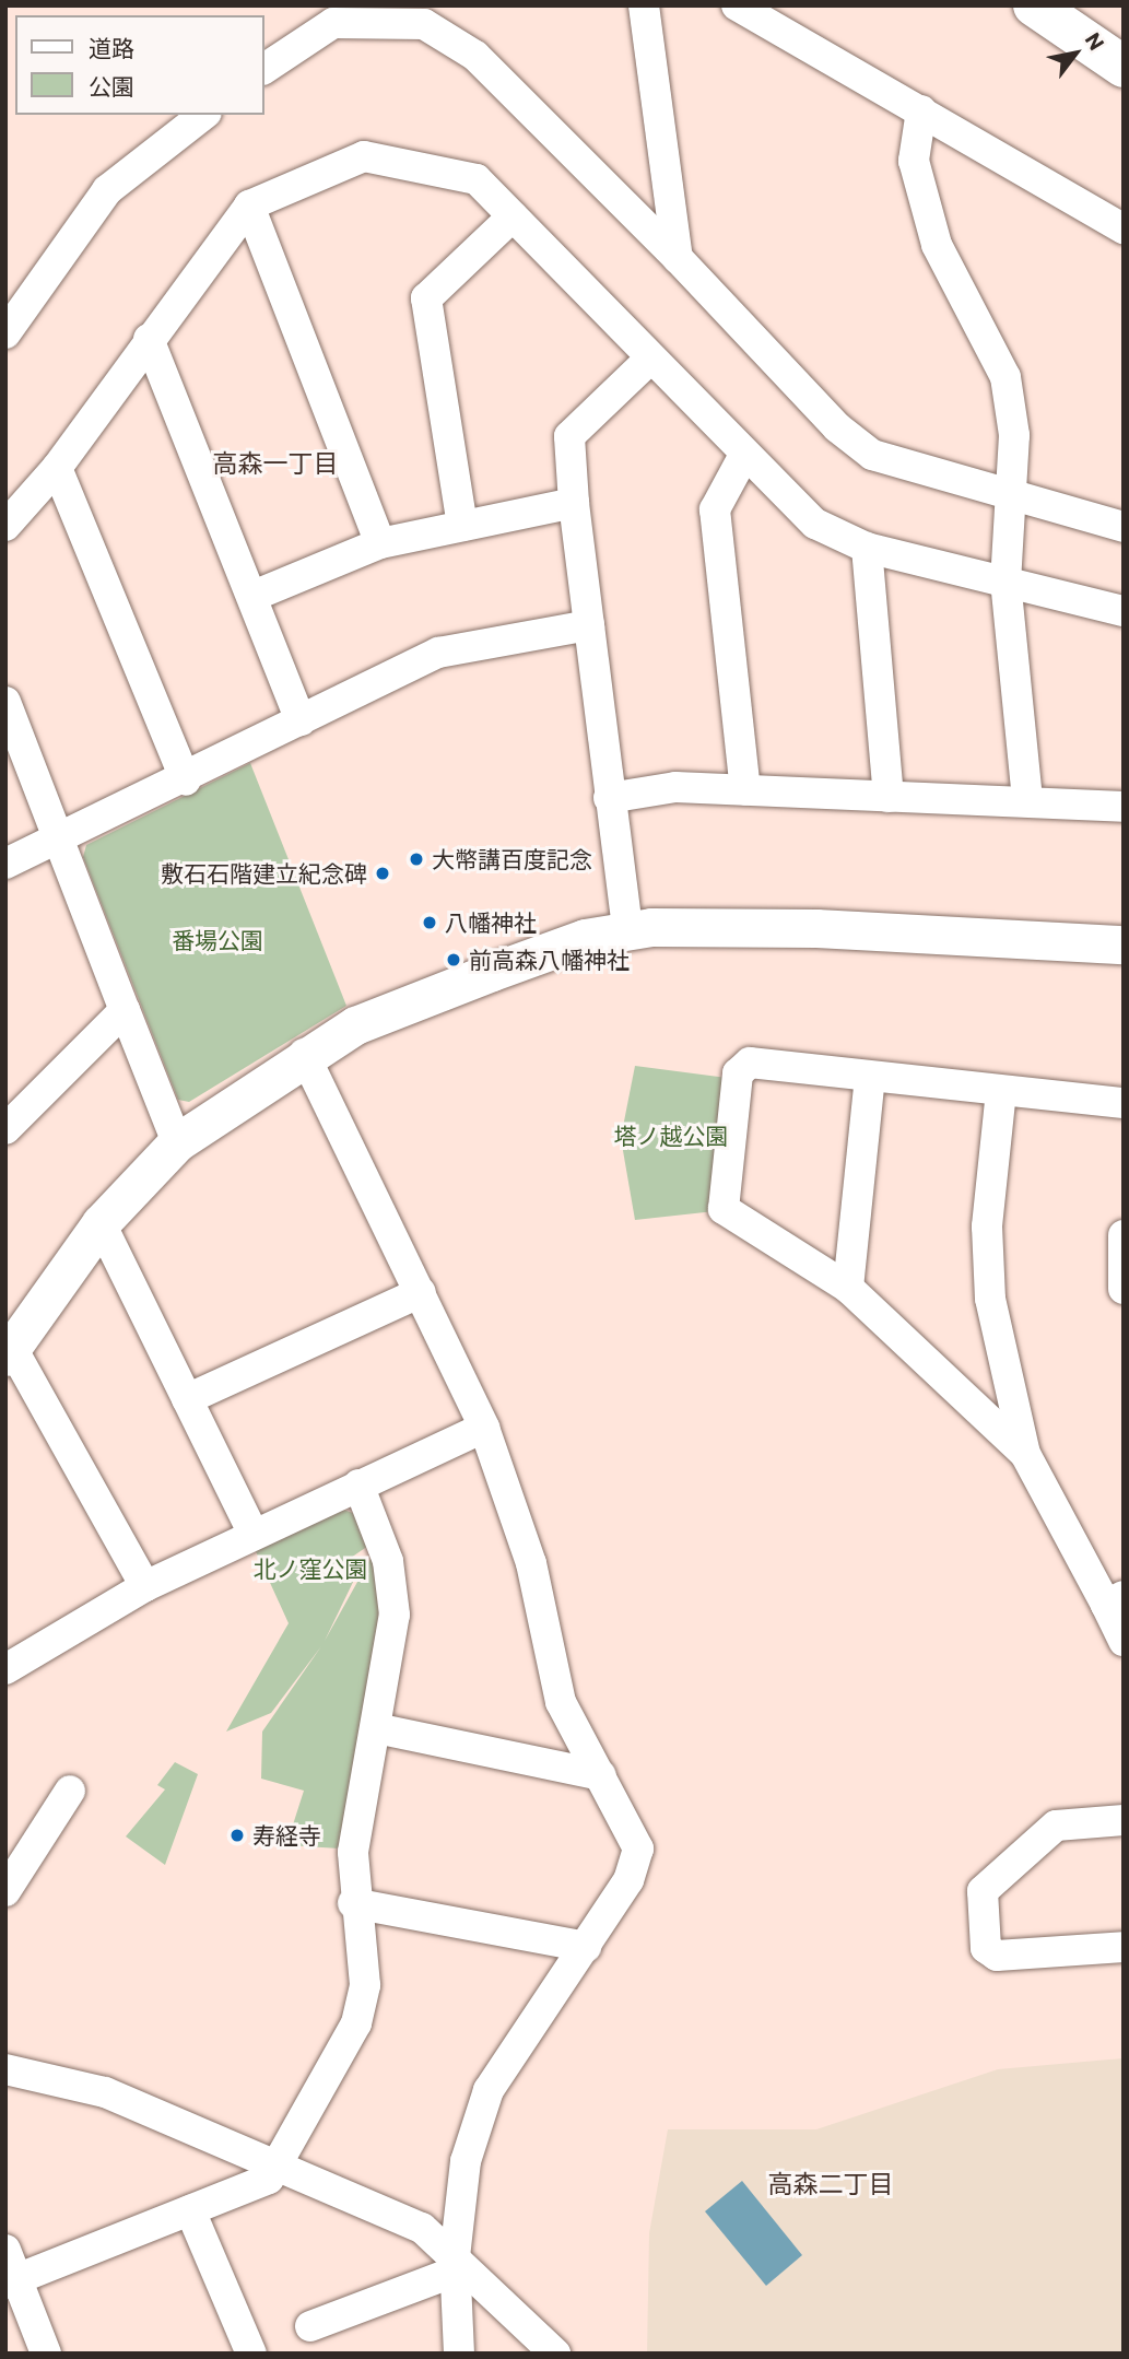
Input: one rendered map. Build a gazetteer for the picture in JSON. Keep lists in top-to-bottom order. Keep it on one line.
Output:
{"districts":["高森一丁目","高森二丁目"],"parks":["番場公園","塔ノ越公園","北ノ窪公園"],"places":["大幣講百度記念","敷石石階建立紀念碑","八幡神社","前高森八幡神社","寿経寺"],"legend":["道路","公園"],"north":"top right"}
